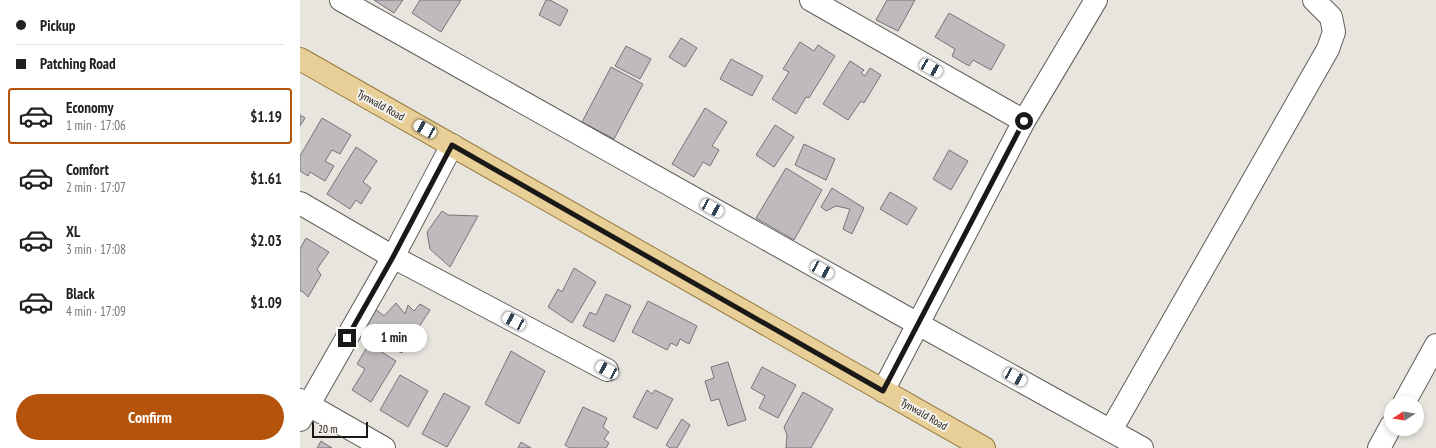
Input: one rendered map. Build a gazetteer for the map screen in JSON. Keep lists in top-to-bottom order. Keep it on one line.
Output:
{"streets":{"main road":["Tynwald Road"]},"scale_bar":"20 m","north":"left","page":{"banner":["Pickup","Patching Road"],"list":[{"name":"Economy","note":"1 min · 17:06","value":"$1.19"},{"name":"Comfort","note":"2 min · 17:07","value":"$1.61"},{"name":"XL","note":"3 min · 17:08","value":"$2.03"},{"name":"Black","note":"4 min · 17:09","value":"$1.09"}],"bubble":"1 min","buttons":"Confirm","scale":"20 m"}}
